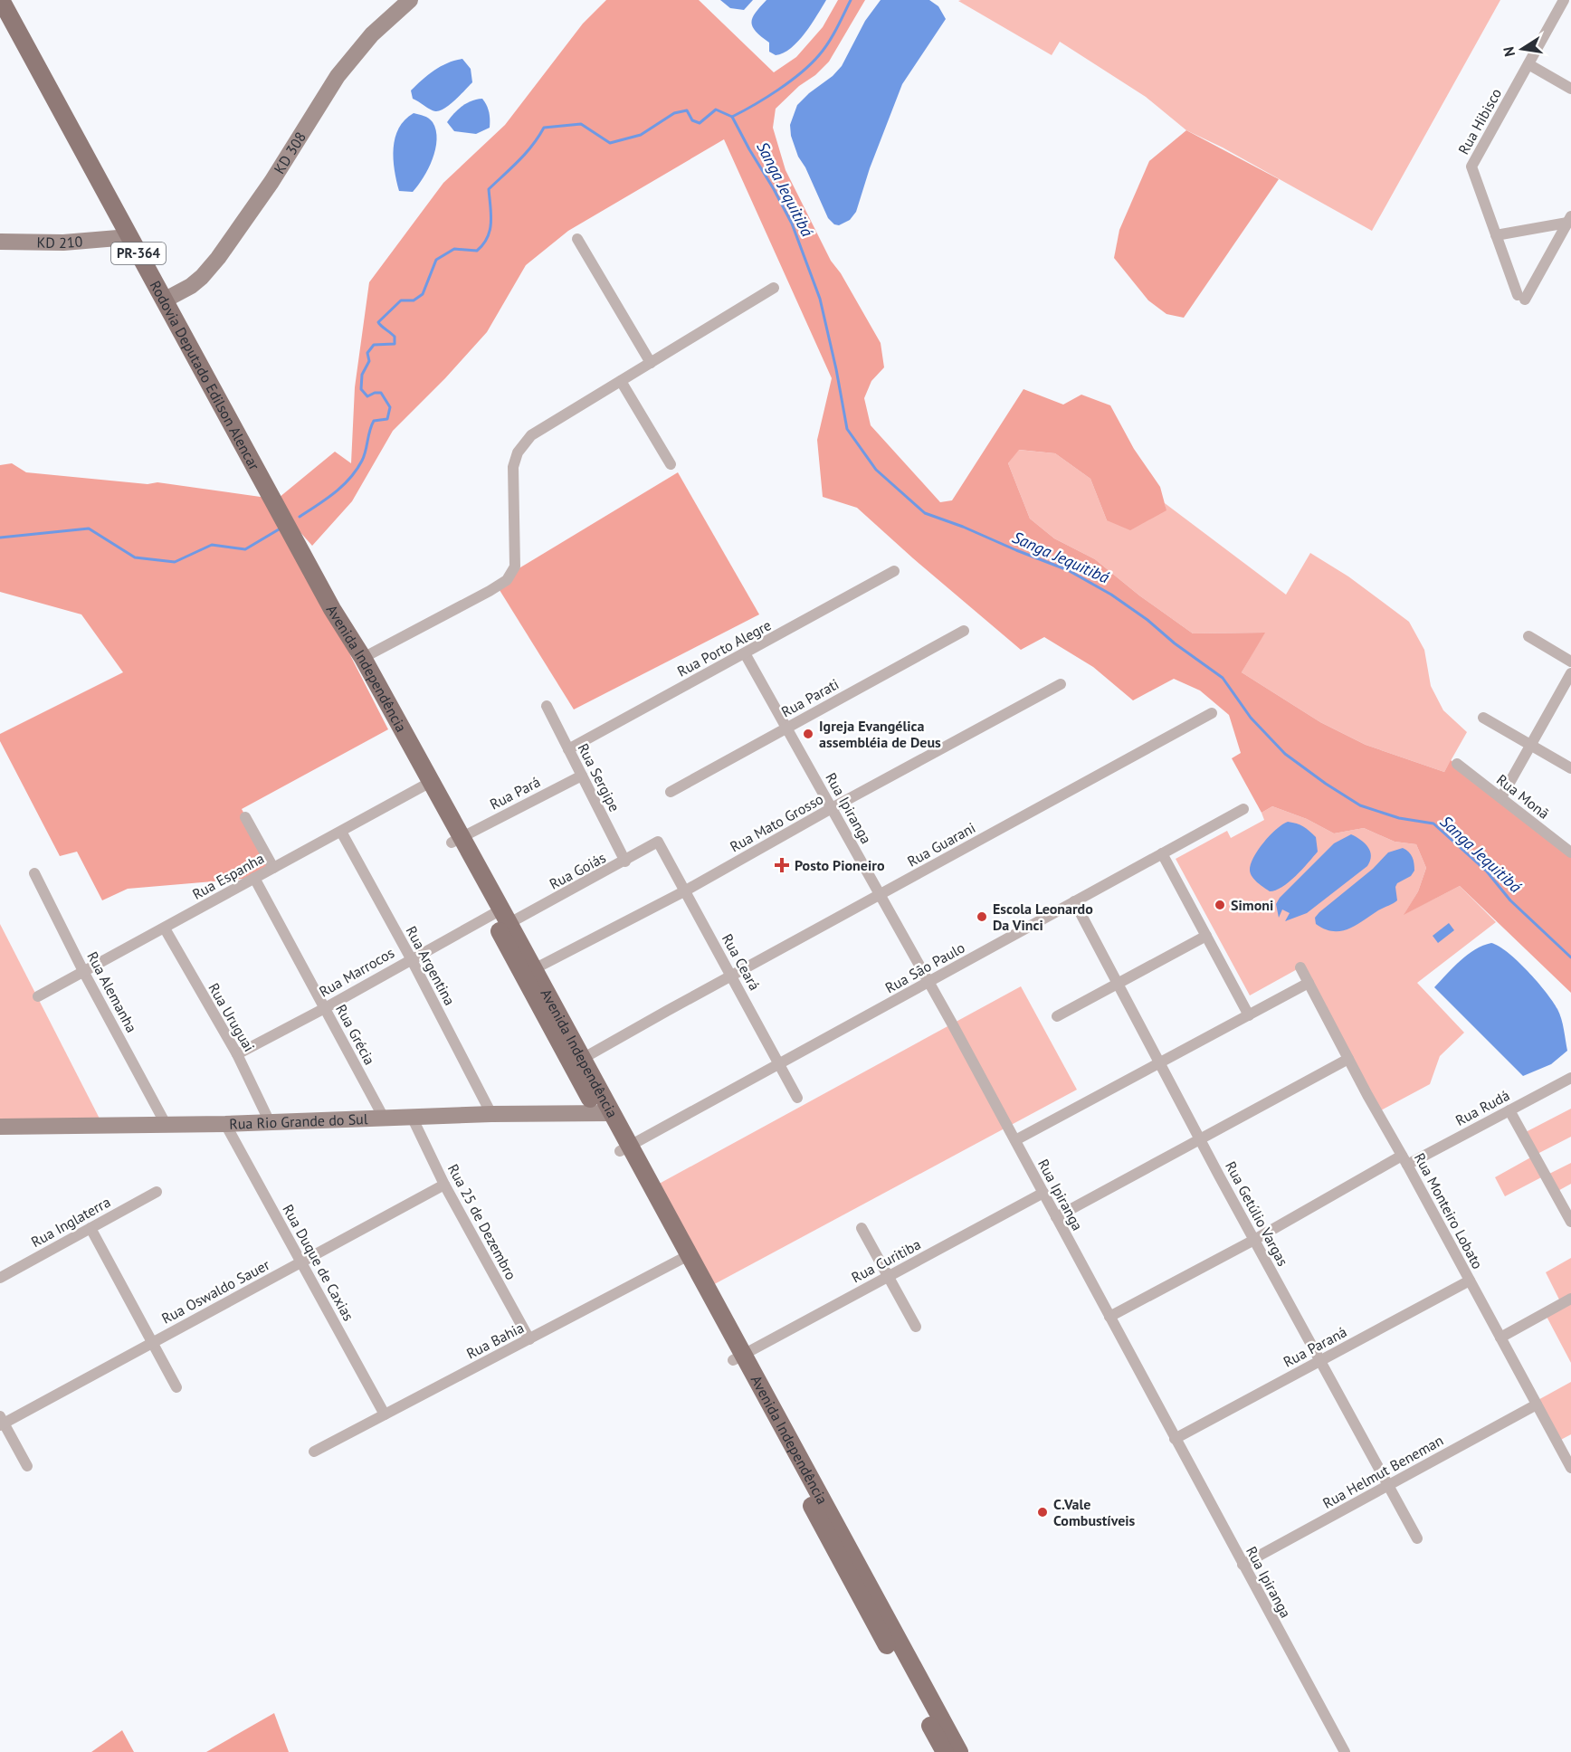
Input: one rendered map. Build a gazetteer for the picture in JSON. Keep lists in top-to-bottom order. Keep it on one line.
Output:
{"streets":{"main road":["PR-364","Rodovia Deputado Edilson Alencar","Avenida Independência"],"street":["Rua Hibisco","KD 308","KD 210","Rua Porto Alegre","Rua Parati","Rua Sergipe","Rua Pará","Rua Monã","Rua Ipiranga","Rua Mato Grosso","Rua Guarani","Rua Goiás","Rua Espanha","Rua Ceará","Rua Argentina","Rua São Paulo","Rua Marrocos","Rua Alemanha","Rua Uruguai","Rua Grécia","Rua Rudá","Rua Rio Grande do Sul","Rua Monteiro Lobato","Rua Getúlio Vargas","Rua Inglaterra","Rua 25 de Dezembro","Rua Curitiba","Rua Duque de Caxias","Rua Oswaldo Sauer","Rua Bahia","Rua Paraná","Rua Helmut Beneman"]},"crossings":[["KD 308","Rodovia Deputado Edilson Alencar"],["KD 210","Rodovia Deputado Edilson Alencar"],["Rodovia Deputado Edilson Alencar","Avenida Independência"],["Rua Porto Alegre","Rua Sergipe"],["Rua Porto Alegre","Rua Ipiranga"],["Avenida Independência","Rua Pará"],["Avenida Independência","Rua Mato Grosso"],["Avenida Independência","Rua Guarani"],["Avenida Independência","Rua Goiás"],["Avenida Independência","Rua Espanha"],["Avenida Independência","Rua São Paulo"],["Avenida Independência","Rua Marrocos"],["Avenida Independência","Rua Rio Grande do Sul"],["Avenida Independência","Rua Curitiba"],["Avenida Independência","Rua Bahia"],["Rua Parati","Rua Ipiranga"],["Rua Sergipe","Rua Pará"],["Rua Sergipe","Rua Goiás"],["Rua Ipiranga","Rua Mato Grosso"],["Rua Ipiranga","Rua Guarani"],["Rua Ipiranga","Rua São Paulo"],["Rua Ipiranga","Rua Rudá"],["Rua Ipiranga","Rua Curitiba"],["Rua Ipiranga","Rua Paraná"],["Rua Ipiranga","Rua Helmut Beneman"],["Rua Mato Grosso","Rua Ceará"],["Rua Guarani","Rua Ceará"],["Rua Goiás","Rua Ceará"],["Rua Goiás","Rua Marrocos"],["Rua Espanha","Rua Argentina"],["Rua Espanha","Rua Alemanha"],["Rua Espanha","Rua Uruguai"],["Rua Espanha","Rua Grécia"],["Rua Ceará","Rua São Paulo"],["Rua Argentina","Rua Marrocos"],["Rua Argentina","Rua Rio Grande do Sul"],["Rua São Paulo","Rua Getúlio Vargas"],["Rua Marrocos","Rua Uruguai"],["Rua Marrocos","Rua Grécia"],["Rua Alemanha","Rua Rio Grande do Sul"],["Rua Uruguai","Rua Rio Grande do Sul"],["Rua Grécia","Rua Rio Grande do Sul"],["Rua Rudá","Rua Monteiro Lobato"],["Rua Rudá","Rua Getúlio Vargas"],["Rua Rio Grande do Sul","Rua 25 de Dezembro"],["Rua Rio Grande do Sul","Rua Duque de Caxias"],["Rua Monteiro Lobato","Rua Paraná"],["Rua Monteiro Lobato","Rua Helmut Beneman"],["Rua Getúlio Vargas","Rua Paraná"],["Rua Getúlio Vargas","Rua Helmut Beneman"],["Rua 25 de Dezembro","Rua Oswaldo Sauer"],["Rua 25 de Dezembro","Rua Bahia"],["Rua Duque de Caxias","Rua Oswaldo Sauer"],["Rua Duque de Caxias","Rua Bahia"]],"water":["Sanga Jequitibá"],"places":{"other":["Igreja Evangélica assembléia de Deus","Simoni","Escola Leonardo Da Vinci","C.Vale Combustíveis"],"health":["Posto Pioneiro"]},"north":"left"}
